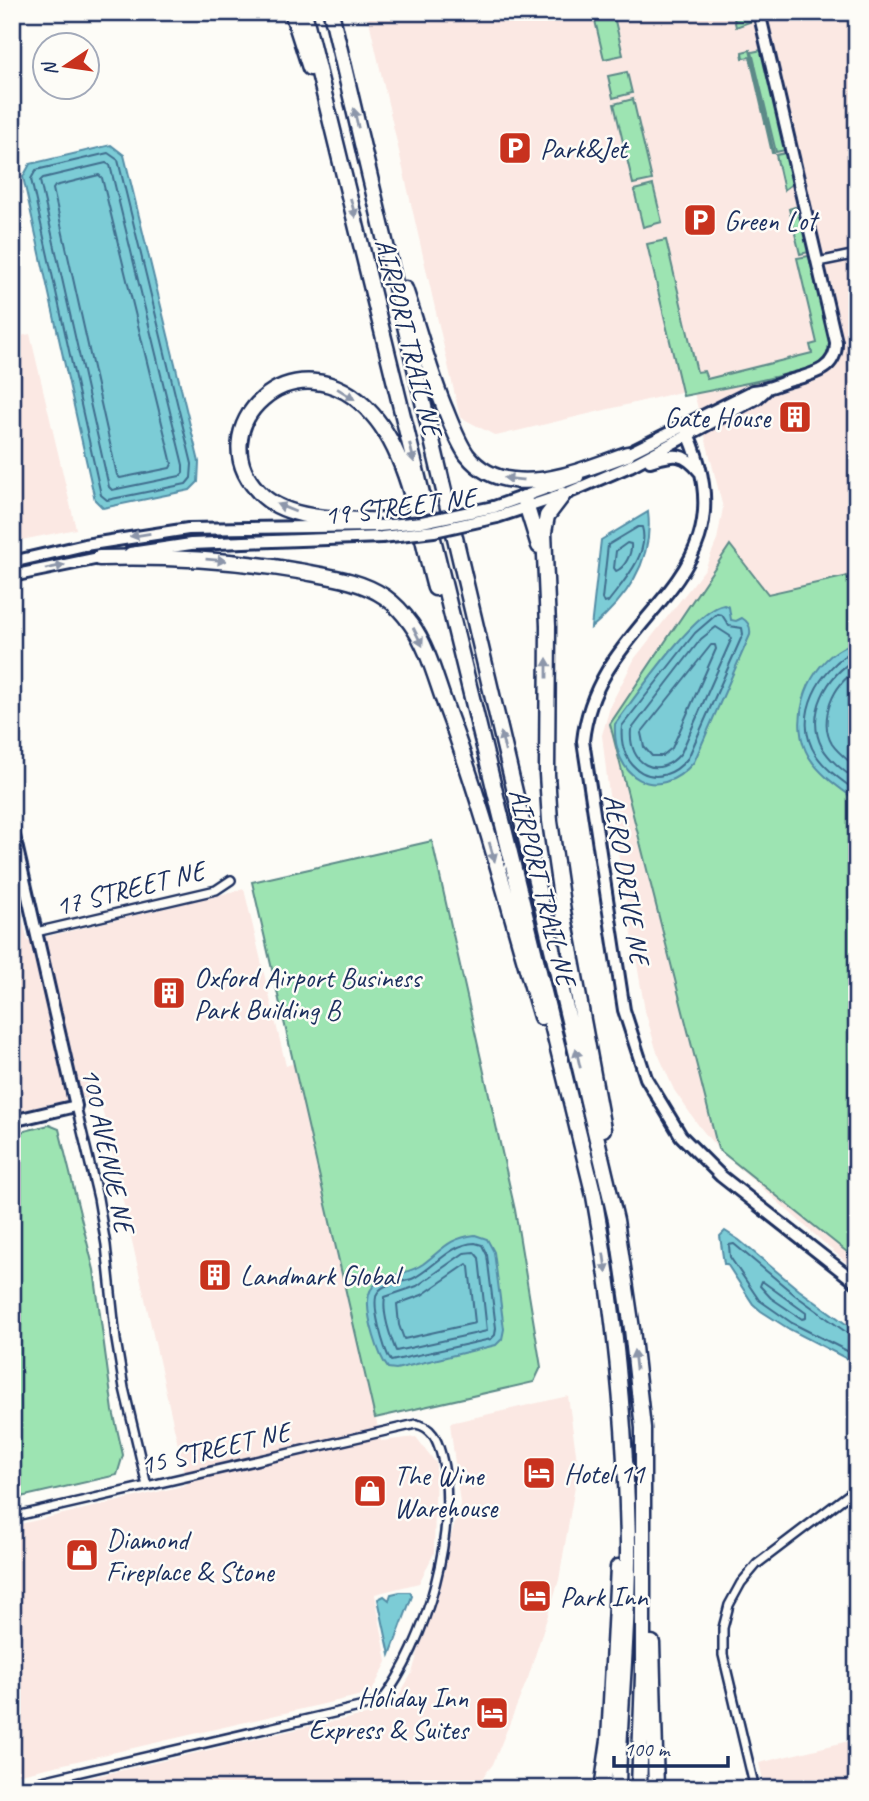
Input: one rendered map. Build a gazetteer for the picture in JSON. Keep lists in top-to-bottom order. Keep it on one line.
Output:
{"streets":{"highway":["AIRPORT TRAIL NE"],"street":["19 STREET NE","AERO DRIVE NE","17 STREET NE","100 AVENUE NE","15 STREET NE"]},"crossings":[["19 STREET NE","AERO DRIVE NE"],["17 STREET NE","100 AVENUE NE"],["100 AVENUE NE","15 STREET NE"]],"places":{"parking":["Park&Jet","Green Lot"],"building":["Gate House","Oxford Airport Business Park Building B","Landmark Global"],"hotel":["Hotel 11","Park Inn","Holiday Inn Express & Suites"],"shop":["The Wine Warehouse","Diamond Fireplace & Stone"]},"scale_bar":"100 m","north":"left"}
